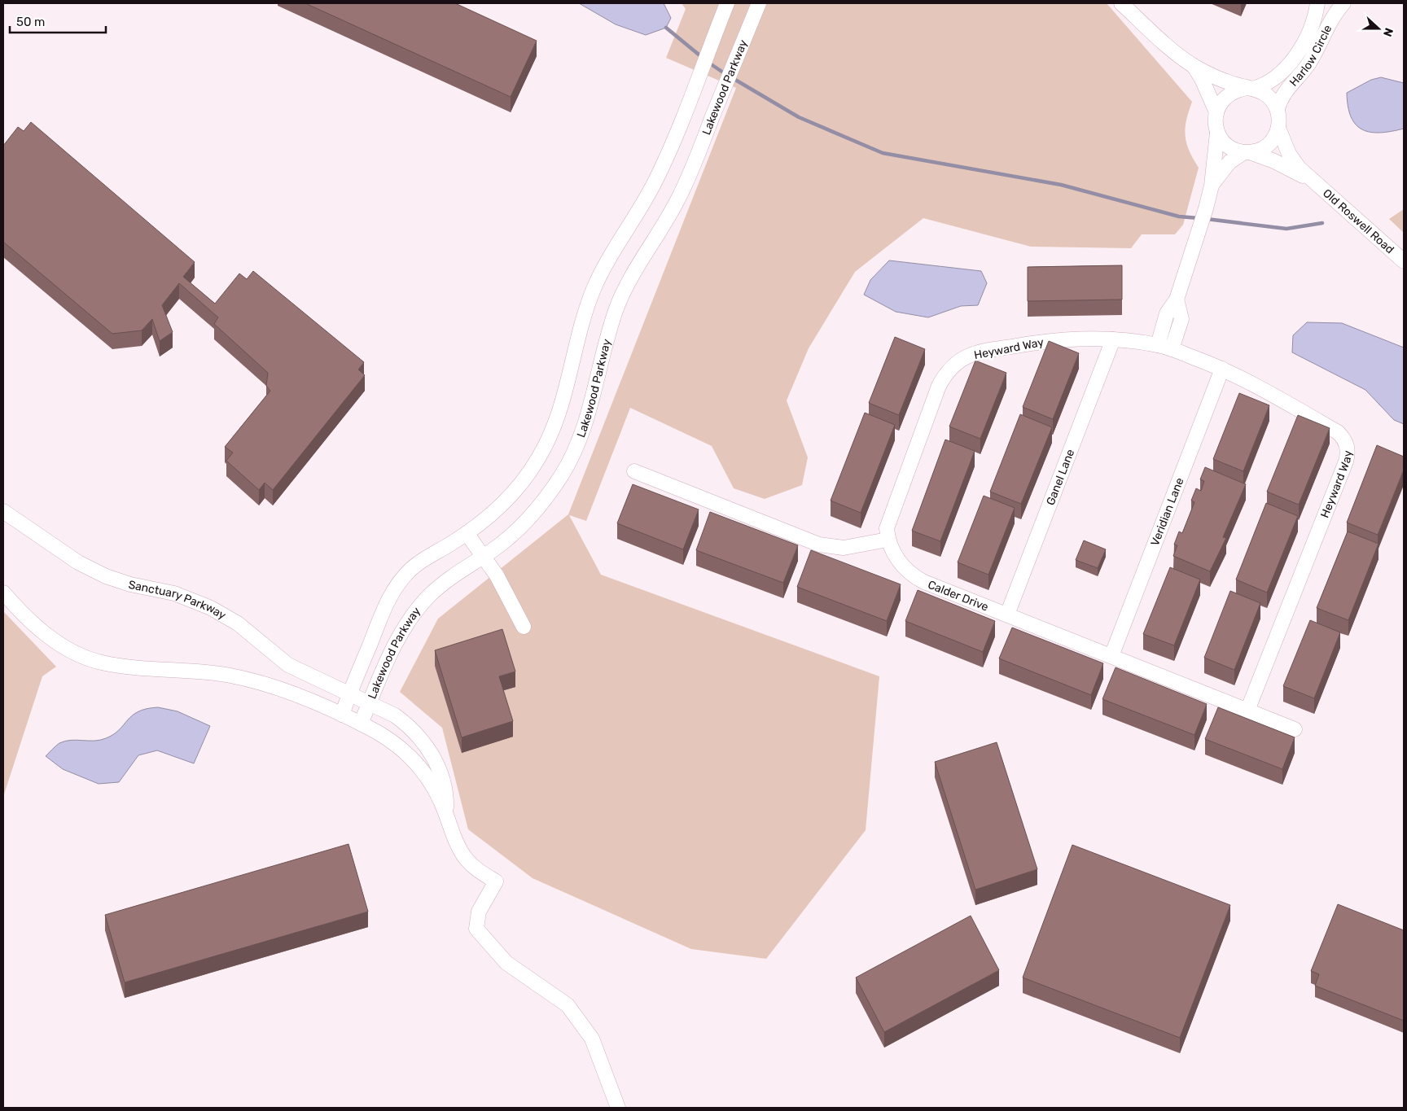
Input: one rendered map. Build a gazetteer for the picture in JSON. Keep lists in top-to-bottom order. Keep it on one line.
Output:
{"streets":{"street":["Harlow Circle","Lakewood Parkway","Old Roswell Road","Heyward Way","Ganel Lane","Veridian Lane","Calder Drive","Sanctuary Parkway"]},"crossings":[["Harlow Circle","Old Roswell Road"],["Lakewood Parkway","Sanctuary Parkway"],["Heyward Way","Ganel Lane"],["Heyward Way","Veridian Lane"],["Heyward Way","Calder Drive"],["Ganel Lane","Calder Drive"],["Veridian Lane","Calder Drive"]],"scale_bar":"50 m","north":"right"}
